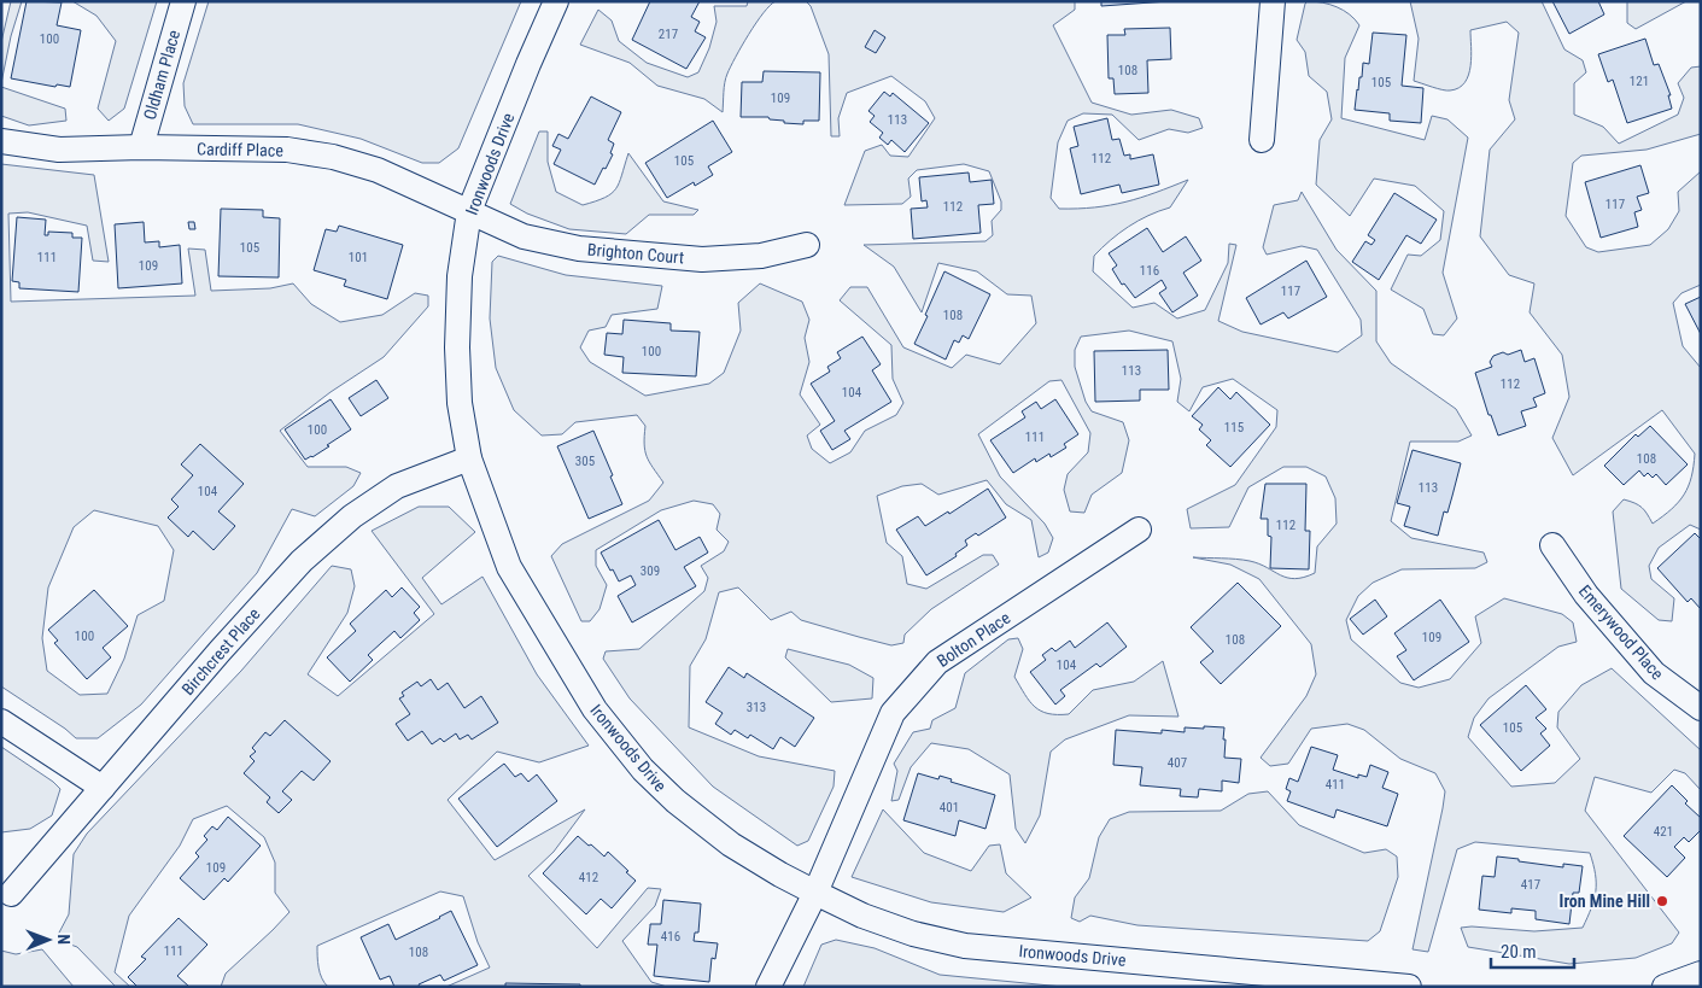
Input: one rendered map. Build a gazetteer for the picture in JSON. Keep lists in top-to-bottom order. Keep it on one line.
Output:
{"streets":{"street":["Oldham Place","Cardiff Place","Ironwoods Drive","Brighton Court","Emerywood Place","Bolton Place","Birchcrest Place"]},"crossings":[["Oldham Place","Cardiff Place"],["Cardiff Place","Ironwoods Drive"],["Cardiff Place","Brighton Court"],["Ironwoods Drive","Brighton Court"],["Ironwoods Drive","Bolton Place"],["Ironwoods Drive","Birchcrest Place"]],"places":["Iron Mine Hill"],"house_numbers":["217","100","108","121","105","109","113","112","105","117","112","105","111","101","109","116","117","108","100","113","112","104","115","100","111","108","305","113","104","112","309","100","109","108","104","313","105","407","411","401","421","109","412","417","416","111","108"],"scale_bar":"20 m","north":"right"}
